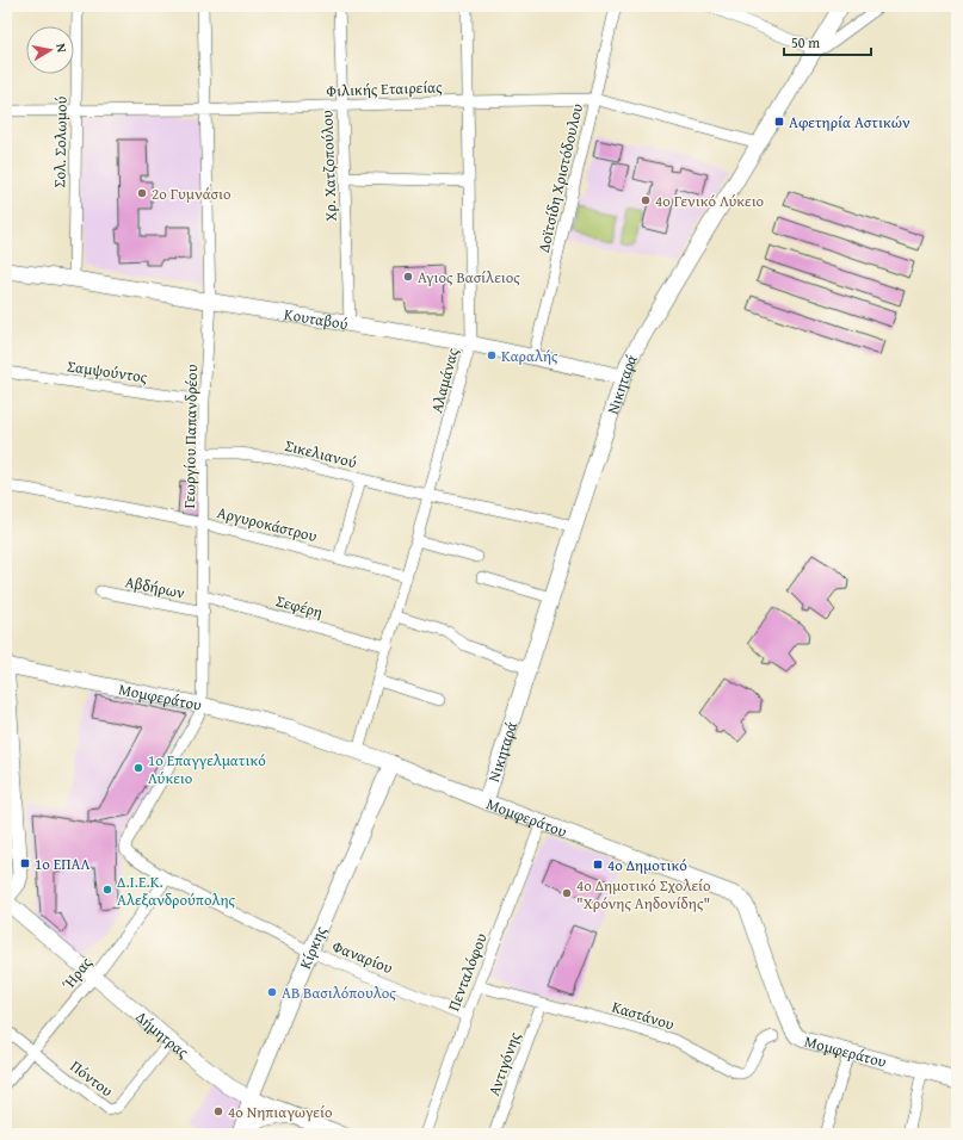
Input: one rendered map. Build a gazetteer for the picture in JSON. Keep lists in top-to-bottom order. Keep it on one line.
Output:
{"streets":{"street":["Φιλικής Εταιρείας","Σολ. Σολωμού","Χρ. Χατζοπούλου","Δοϊτσίδη Χριστόδουλου","Κουταβού","Σαμψούντος","Αλαμάνας","Νικηταρά","Γεωργίου Παπανδρέου","Σικελιανού","Αργυροκάστρου","Αβδήρων","Σεφέρη","Μομφεράτου","Κίρκης","Φαναρίου","Πενταλόφου","Ήρας","Καστάνου","Δήμητρας","Αντιγόνης","Πόντου"]},"crossings":[["Φιλικής Εταιρείας","Σολ. Σολωμού"],["Φιλικής Εταιρείας","Χρ. Χατζοπούλου"],["Φιλικής Εταιρείας","Δοϊτσίδη Χριστόδουλου"],["Φιλικής Εταιρείας","Αλαμάνας"],["Φιλικής Εταιρείας","Νικηταρά"],["Φιλικής Εταιρείας","Γεωργίου Παπανδρέου"],["Σολ. Σολωμού","Κουταβού"],["Χρ. Χατζοπούλου","Κουταβού"],["Δοϊτσίδη Χριστόδουλου","Κουταβού"],["Κουταβού","Αλαμάνας"],["Κουταβού","Νικηταρά"],["Κουταβού","Γεωργίου Παπανδρέου"],["Σαμψούντος","Γεωργίου Παπανδρέου"],["Αλαμάνας","Σικελιανού"],["Αλαμάνας","Αργυροκάστρου"],["Αλαμάνας","Σεφέρη"],["Αλαμάνας","Μομφεράτου"],["Νικηταρά","Σικελιανού"],["Νικηταρά","Μομφεράτου"],["Γεωργίου Παπανδρέου","Σικελιανού"],["Γεωργίου Παπανδρέου","Αργυροκάστρου"],["Γεωργίου Παπανδρέου","Αβδήρων"],["Γεωργίου Παπανδρέου","Σεφέρη"],["Γεωργίου Παπανδρέου","Μομφεράτου"],["Γεωργίου Παπανδρέου","Φαναρίου"],["Μομφεράτου","Κίρκης"],["Μομφεράτου","Πενταλόφου"],["Κίρκης","Φαναρίου"],["Κίρκης","Δήμητρας"],["Φαναρίου","Πενταλόφου"],["Φαναρίου","Ήρας"],["Πενταλόφου","Καστάνου"],["Ήρας","Δήμητρας"],["Ήρας","Πόντου"],["Καστάνου","Αντιγόνης"],["Δήμητρας","Πόντου"]],"places":{"transit":["Αφετηρία Αστικών","1ο ΕΠΑΛ","4ο Δημοτικό"],"other":["2ο Γυμνάσιο","4ο Γενικό Λύκειο","Αγιος Βασίλειος","Καραλής","1ο Επαγγελματικό Λύκειο","Δ.Ι.Ε.Κ. Αλεξανδρούπολης","4ο Δημοτικό Σχολείο \"Χρόνης Αηδονίδης\"","ΑΒ Βασιλόπουλος","4ο Νηπιαγωγείο"]},"scale_bar":"50 m","north":"right"}
